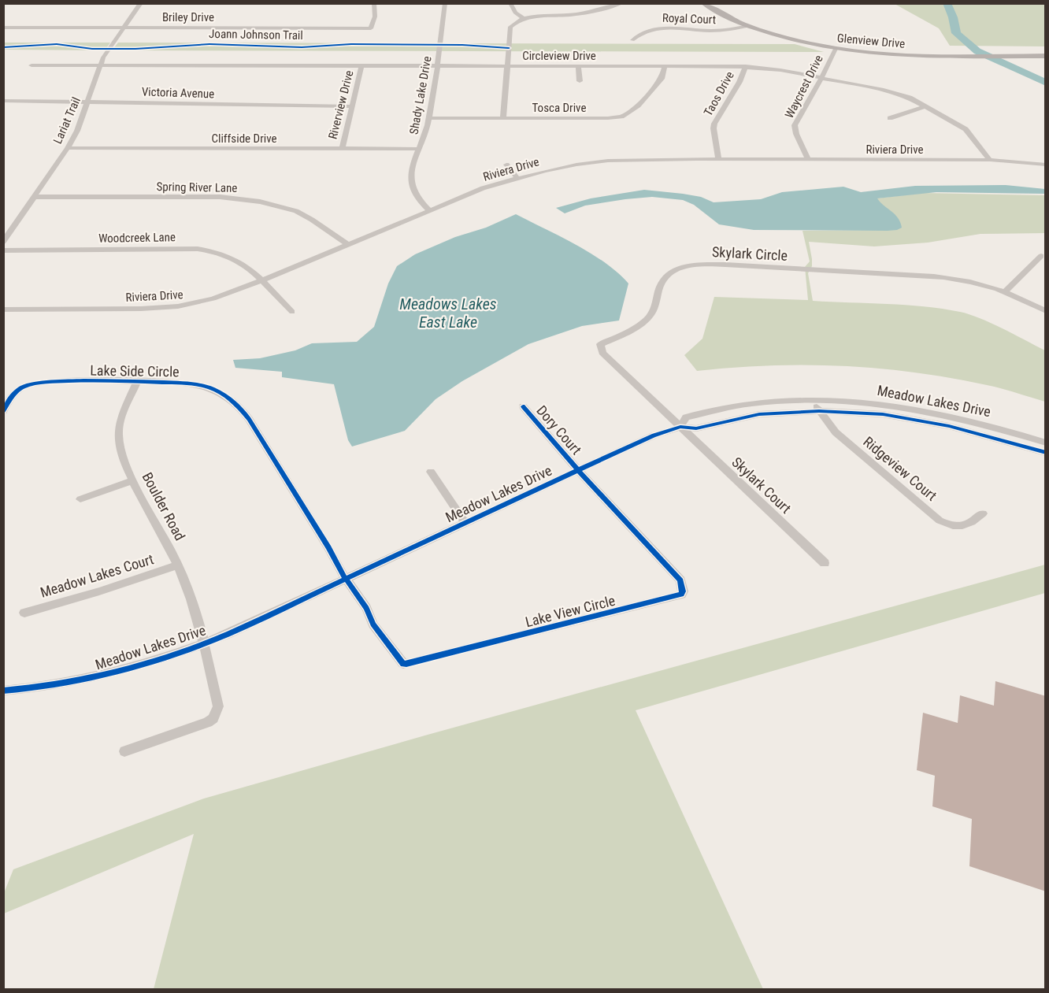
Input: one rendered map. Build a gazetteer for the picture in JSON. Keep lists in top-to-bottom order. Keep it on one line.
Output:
{"streets":{"main road":["Glenview Drive"],"street":["Briley Drive","Royal Court","Circleview Drive","Waycrest Drive","Victoria Avenue","Taos Drive","Shady Lake Drive","Riverview Drive","Tosca Drive","Lariat Trail","Cliffside Drive","Riviera Drive","Spring River Lane","Woodcreek Lane","Skylark Circle","Lake Side Circle","Meadow Lakes Drive","Dory Court","Ridgeview Court","Skylark Court","Boulder Road","Meadow Lakes Court","Lake View Circle"],"cycle path":["Joann Johnson Trail"]},"crossings":[["Briley Drive","Lariat Trail"],["Royal Court","Glenview Drive"],["Glenview Drive","Waycrest Drive"],["Circleview Drive","Waycrest Drive"],["Circleview Drive","Taos Drive"],["Circleview Drive","Shady Lake Drive"],["Circleview Drive","Riverview Drive"],["Circleview Drive","Tosca Drive"],["Circleview Drive","Lariat Trail"],["Circleview Drive","Riviera Drive"],["Waycrest Drive","Riviera Drive"],["Victoria Avenue","Riverview Drive"],["Victoria Avenue","Lariat Trail"],["Taos Drive","Riviera Drive"],["Shady Lake Drive","Tosca Drive"],["Shady Lake Drive","Cliffside Drive"],["Shady Lake Drive","Riviera Drive"],["Riverview Drive","Cliffside Drive"],["Lariat Trail","Cliffside Drive"],["Lariat Trail","Spring River Lane"],["Riviera Drive","Spring River Lane"],["Riviera Drive","Woodcreek Lane"],["Skylark Circle","Meadow Lakes Drive"],["Skylark Circle","Skylark Court"],["Lake Side Circle","Meadow Lakes Drive"],["Lake Side Circle","Boulder Road"],["Lake Side Circle","Lake View Circle"],["Meadow Lakes Drive","Dory Court"],["Meadow Lakes Drive","Ridgeview Court"],["Meadow Lakes Drive","Skylark Court"],["Meadow Lakes Drive","Boulder Road"],["Meadow Lakes Drive","Lake View Circle"],["Dory Court","Lake View Circle"],["Boulder Road","Meadow Lakes Court"]],"water":["Meadows Lakes East Lake"]}
